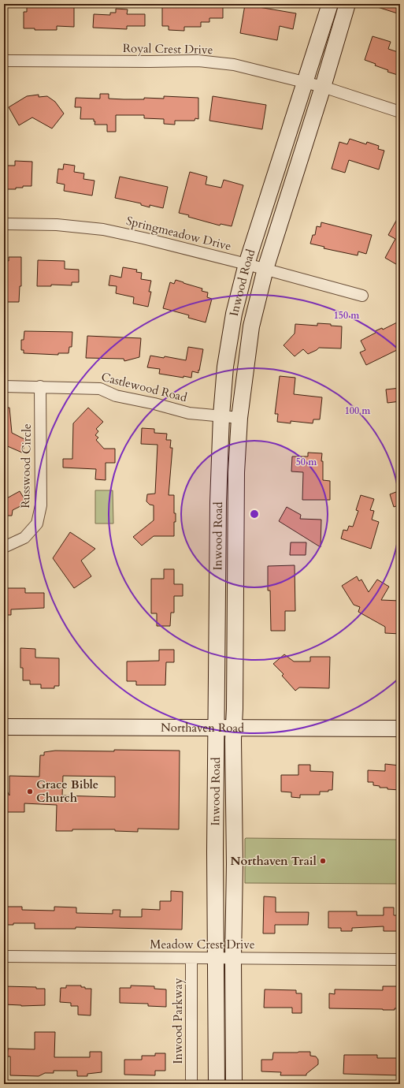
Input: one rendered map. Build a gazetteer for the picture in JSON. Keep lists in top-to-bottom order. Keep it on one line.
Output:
{"streets":{"main road":["Inwood Road","Northaven Road"],"street":["Royal Crest Drive","Springmeadow Drive","Castlewood Road","Russwood Circle","Meadow Crest Drive","Inwood Parkway"]},"crossings":[["Royal Crest Drive","Inwood Road"],["Springmeadow Drive","Inwood Road"],["Inwood Road","Castlewood Road"],["Inwood Road","Northaven Road"],["Inwood Road","Meadow Crest Drive"],["Castlewood Road","Russwood Circle"],["Meadow Crest Drive","Inwood Parkway"]],"places":["Grace Bible Church","Northaven Trail"],"rings":["150 m","100 m","50 m"]}
